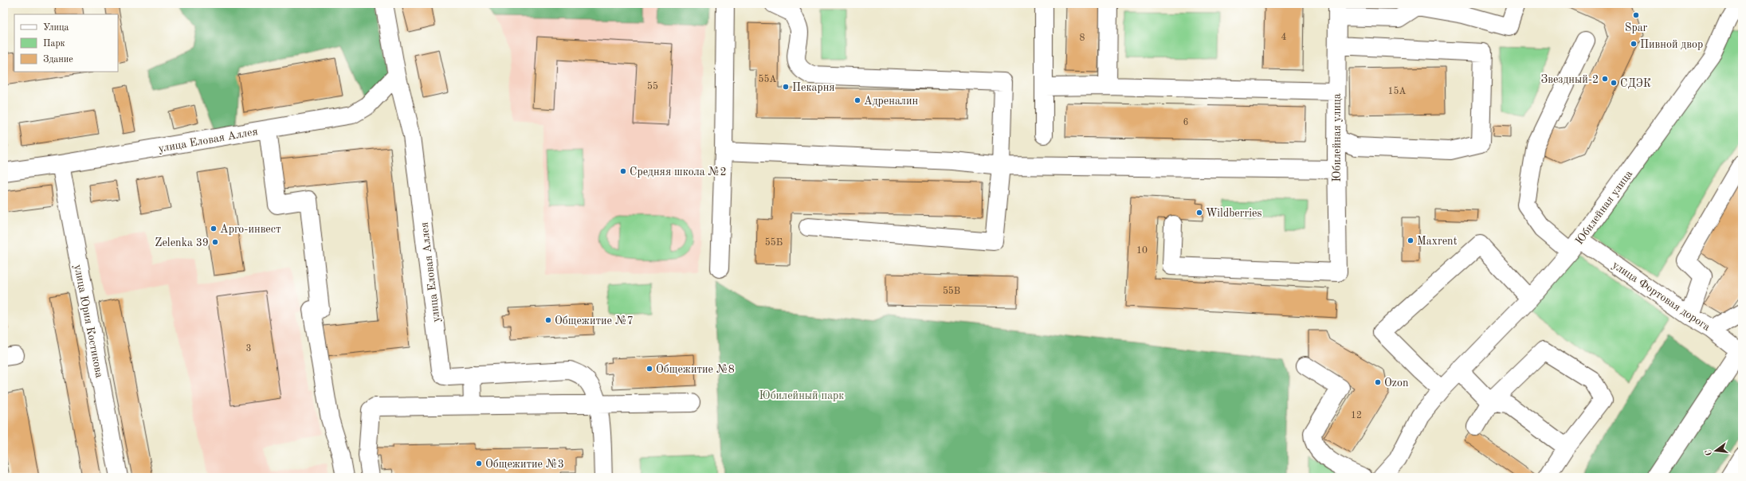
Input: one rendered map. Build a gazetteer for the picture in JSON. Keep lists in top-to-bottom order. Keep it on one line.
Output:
{"streets":{"street":["Юбилейная улица","улица Еловая Аллея","улица Фортовая дорога","улица Юрия Костикова"]},"crossings":[["Юбилейная улица","улица Фортовая дорога"],["улица Еловая Аллея","улица Юрия Костикова"]],"parks":["Юбилейный парк"],"places":["Spar","Пивной двор","Звездный-2","СДЭК","Пекарня","Адреналин","Средняя школа №2","Wildberries","Арго-инвест","Maxrent","Zelenka 39","Общежитие №7","Общежитие №8","Ozon","Общежитие №3"],"house_numbers":["4","8","55А","55","15А","6","55Б","10","55В","3","12"],"legend":["Улица","Парк","Здание"],"north":"left"}
